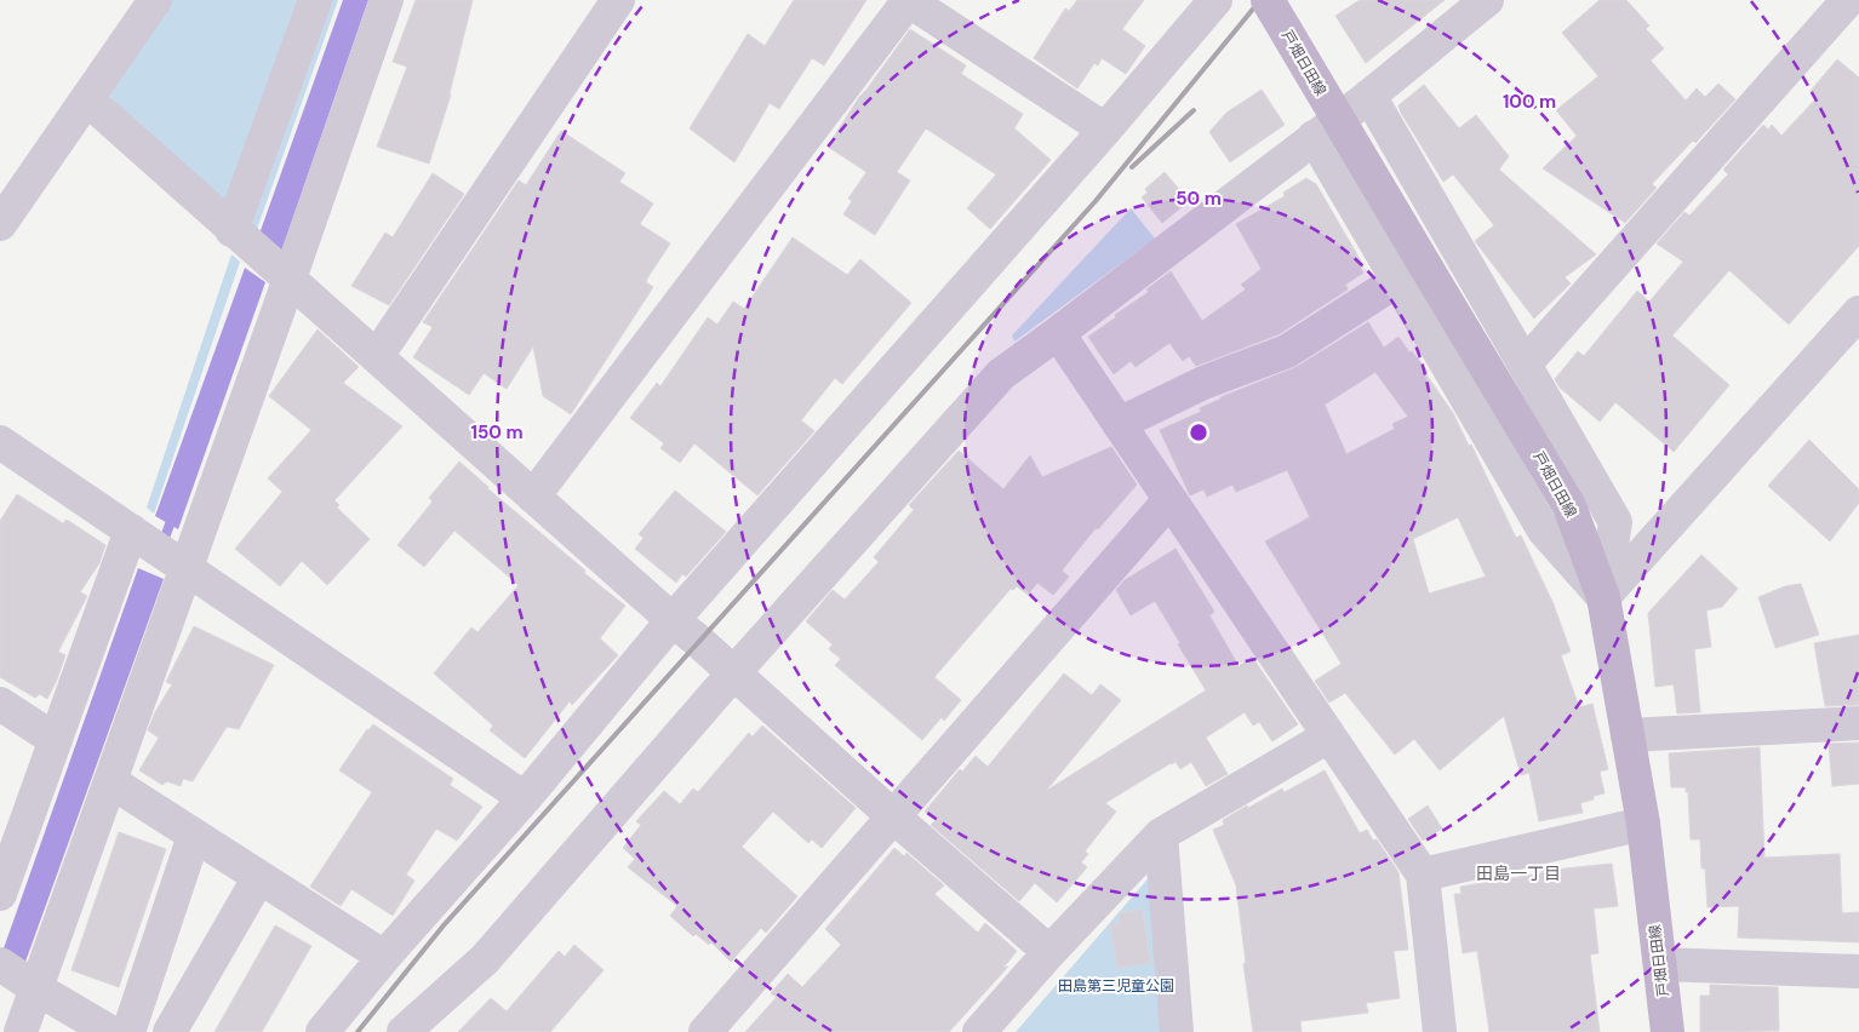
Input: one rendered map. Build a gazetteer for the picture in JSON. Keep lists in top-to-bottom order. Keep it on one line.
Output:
{"streets":{"main road":["戸畑日田線"]},"districts":["田島一丁目"],"parks":["田島第三児童公園"],"rings":["100 m","50 m","150 m"]}
